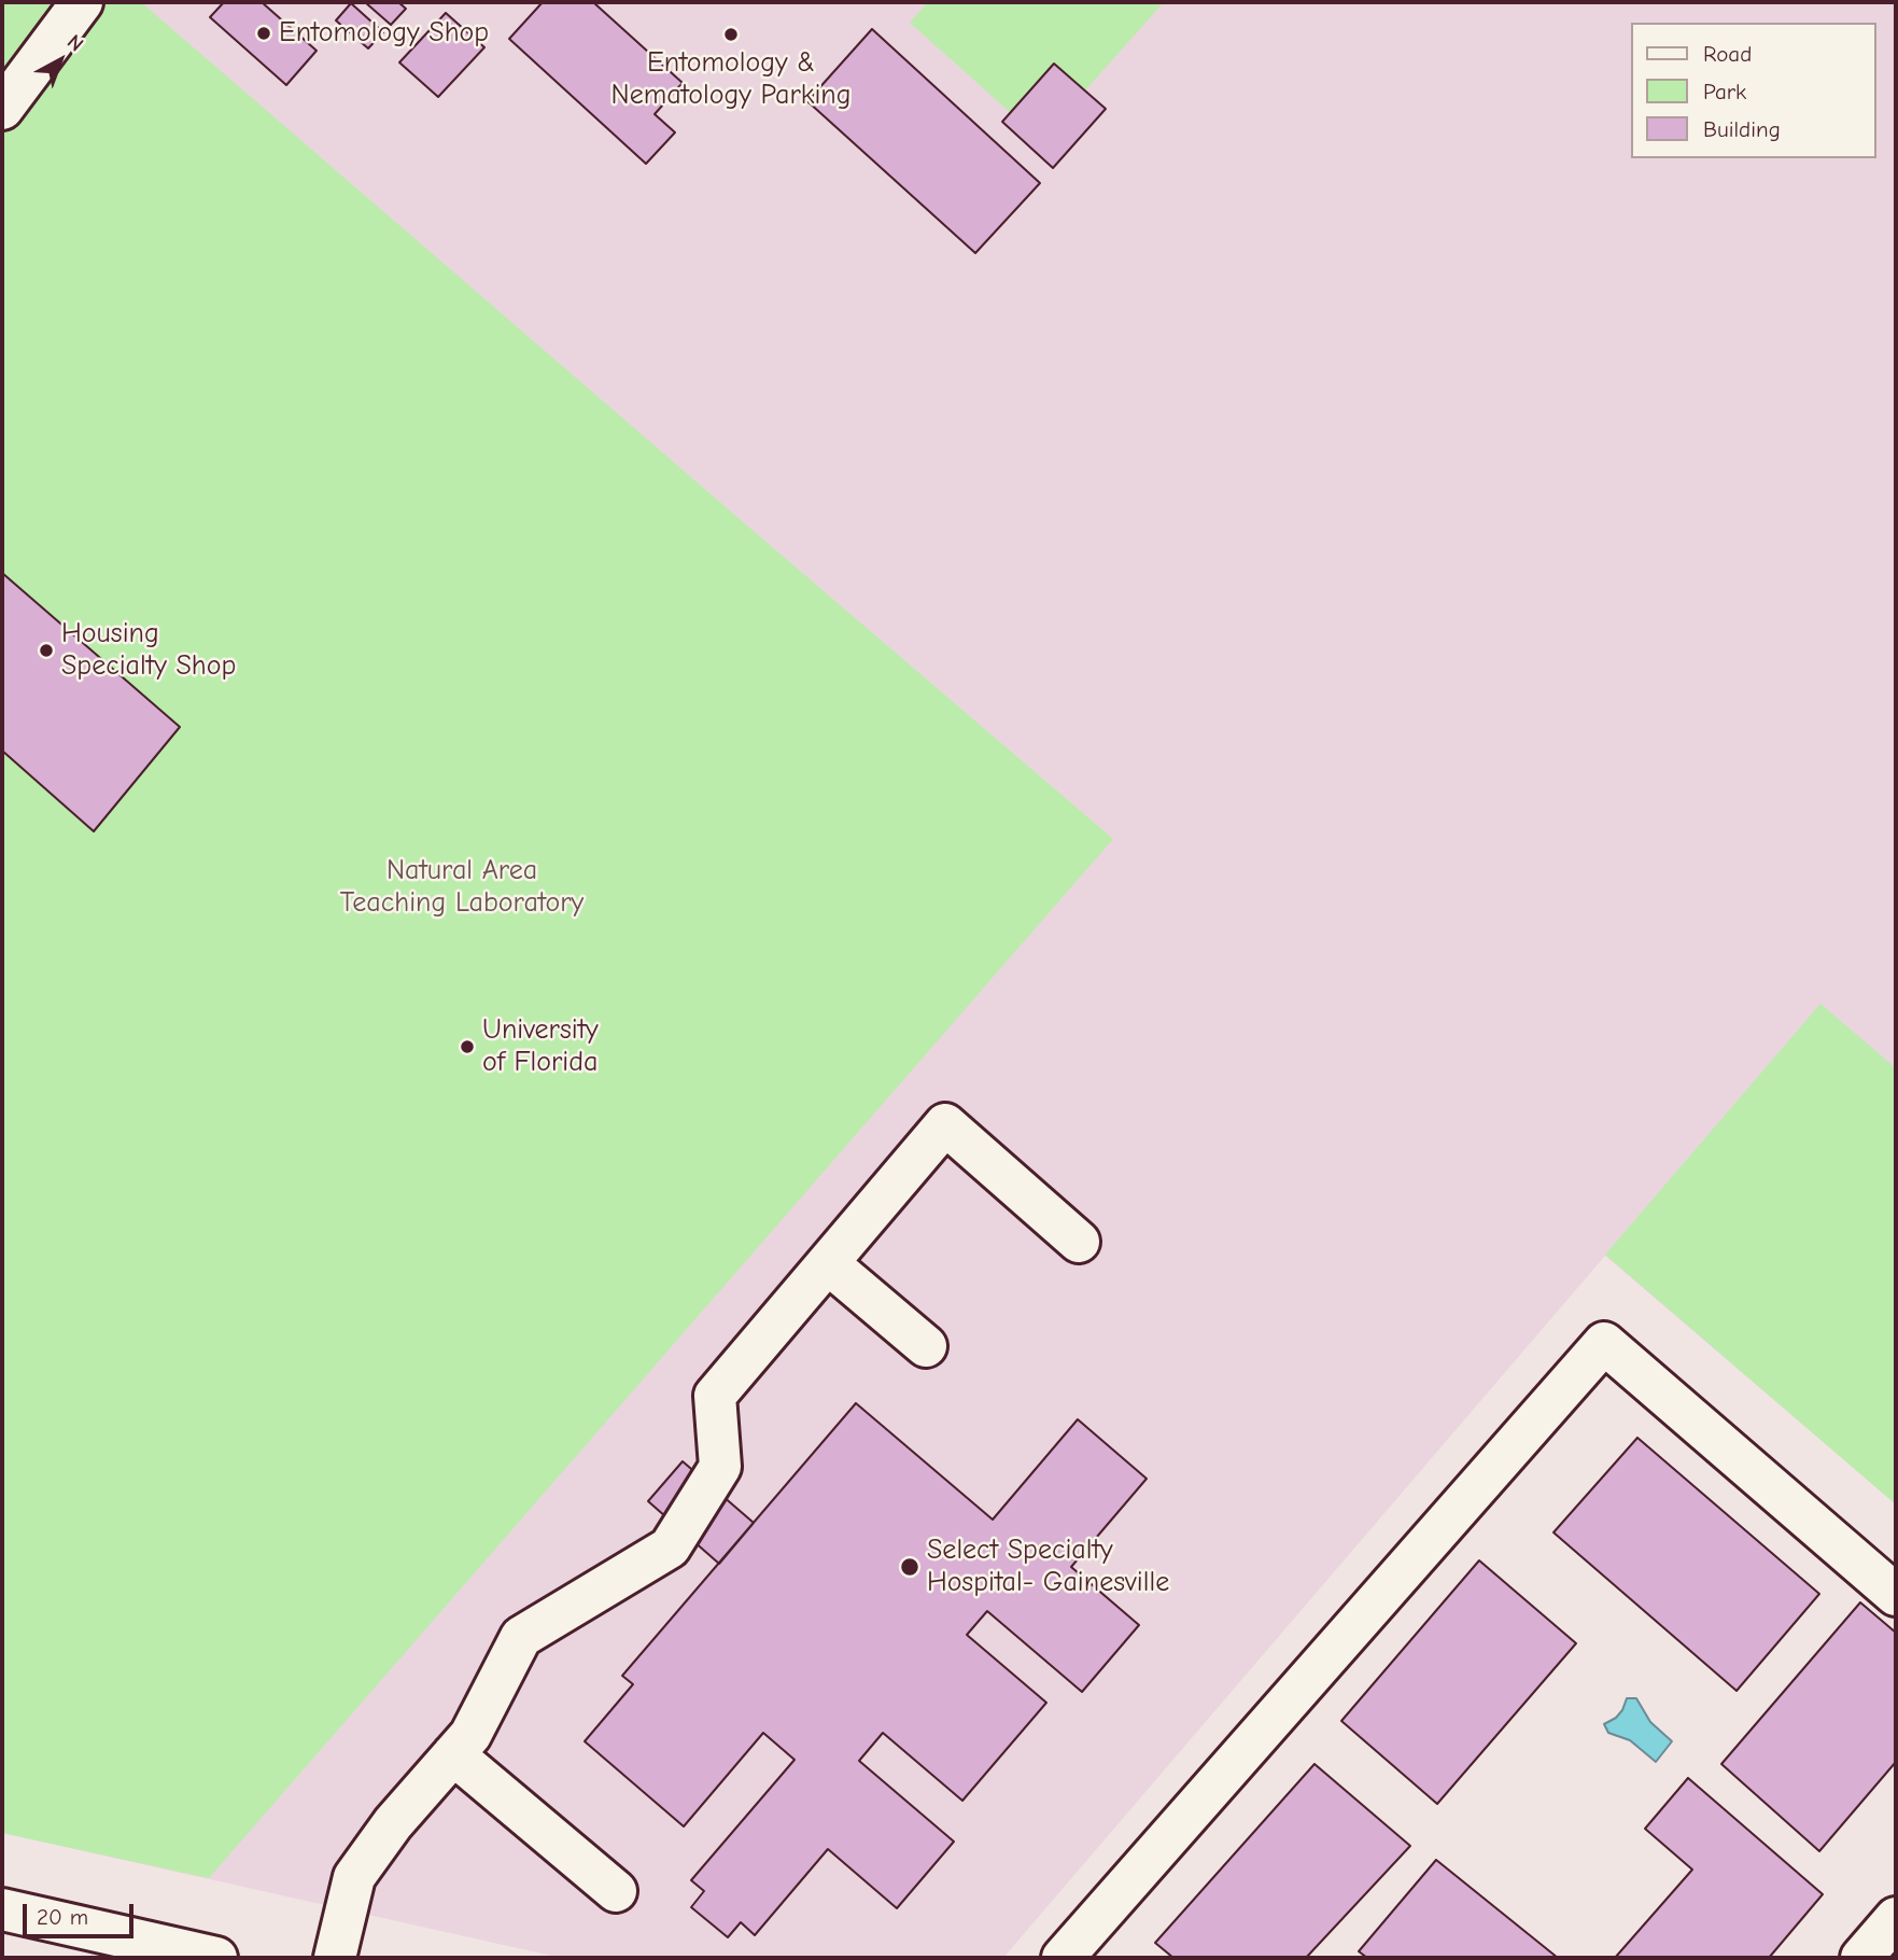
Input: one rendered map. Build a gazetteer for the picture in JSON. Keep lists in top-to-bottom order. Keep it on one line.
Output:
{"parks":["Natural Area Teaching Laboratory"],"places":["Entomology Shop","Entomology & Nematology Parking","Housing Specialty Shop","University of Florida","Select Specialty Hospital- Gainesville"],"legend":["Road","Park","Building"],"scale_bar":"20 m","north":"top right"}
